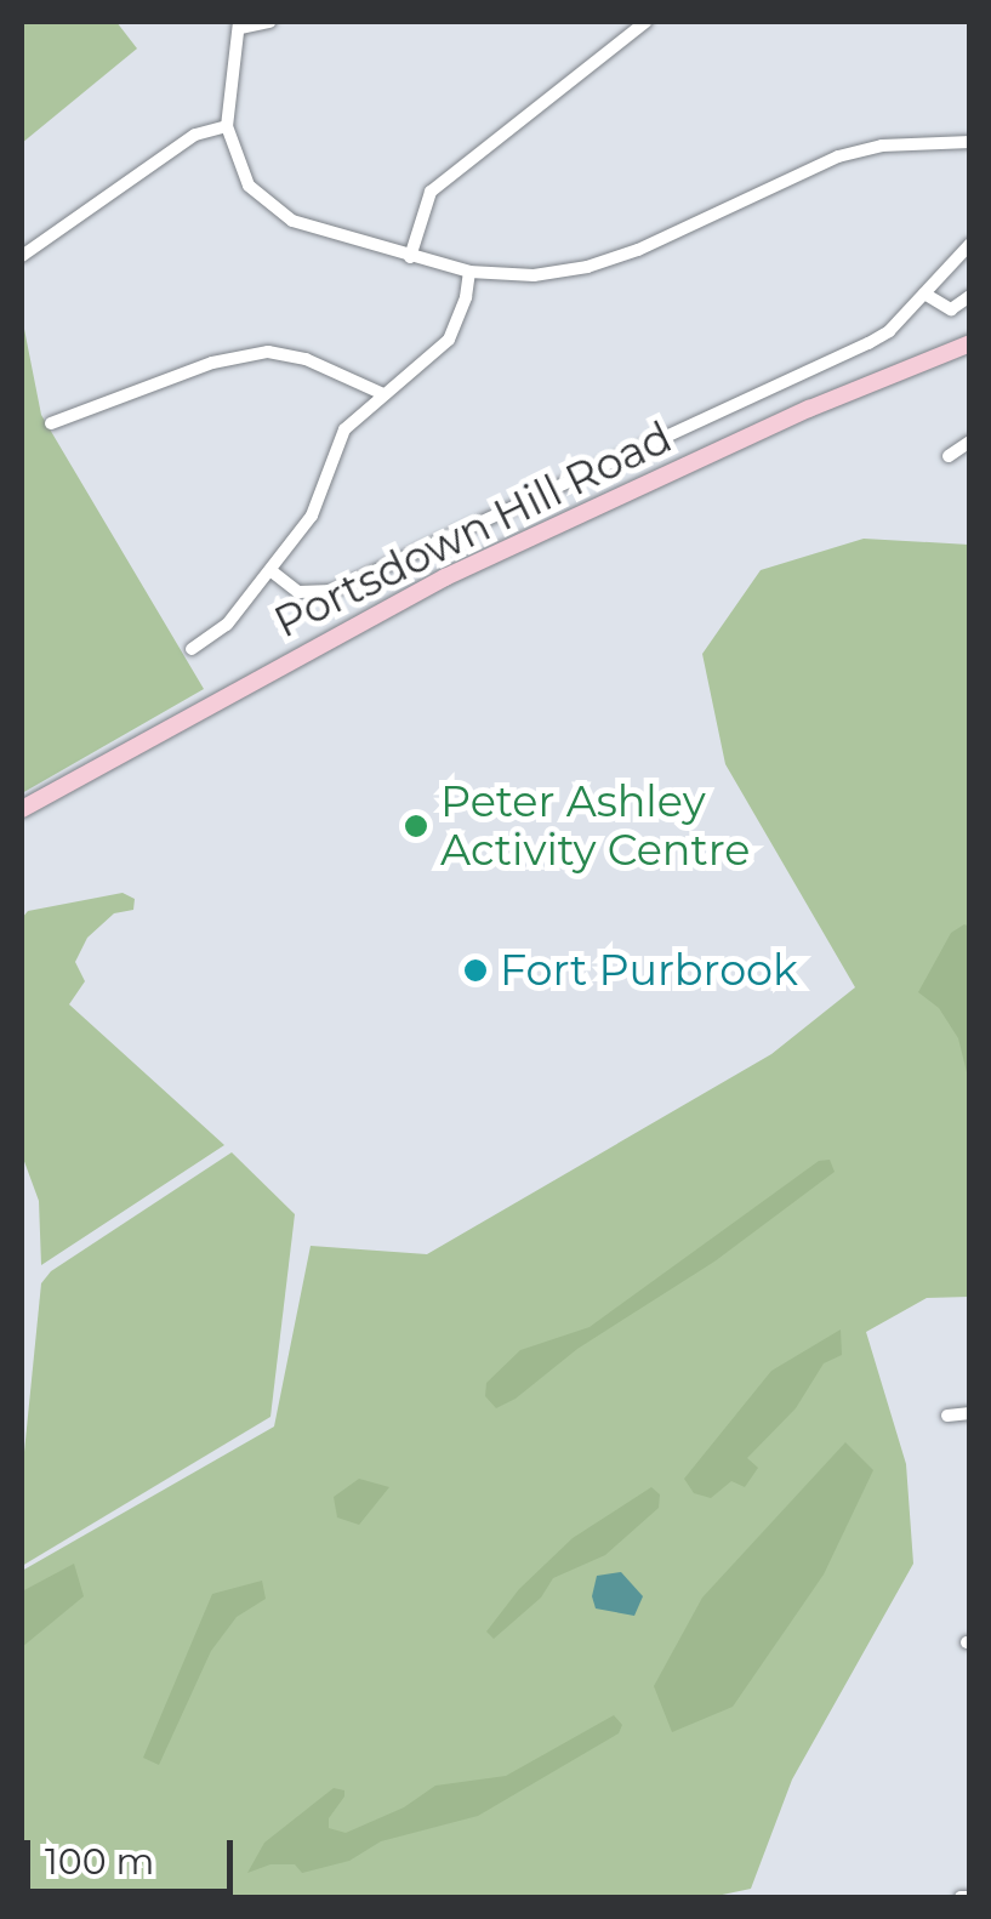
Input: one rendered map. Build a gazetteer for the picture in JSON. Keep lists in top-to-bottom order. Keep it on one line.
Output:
{"streets":{"main road":["Portsdown Hill Road"]},"places":["Peter Ashley Activity Centre","Fort Purbrook"],"scale_bar":"100 m"}
